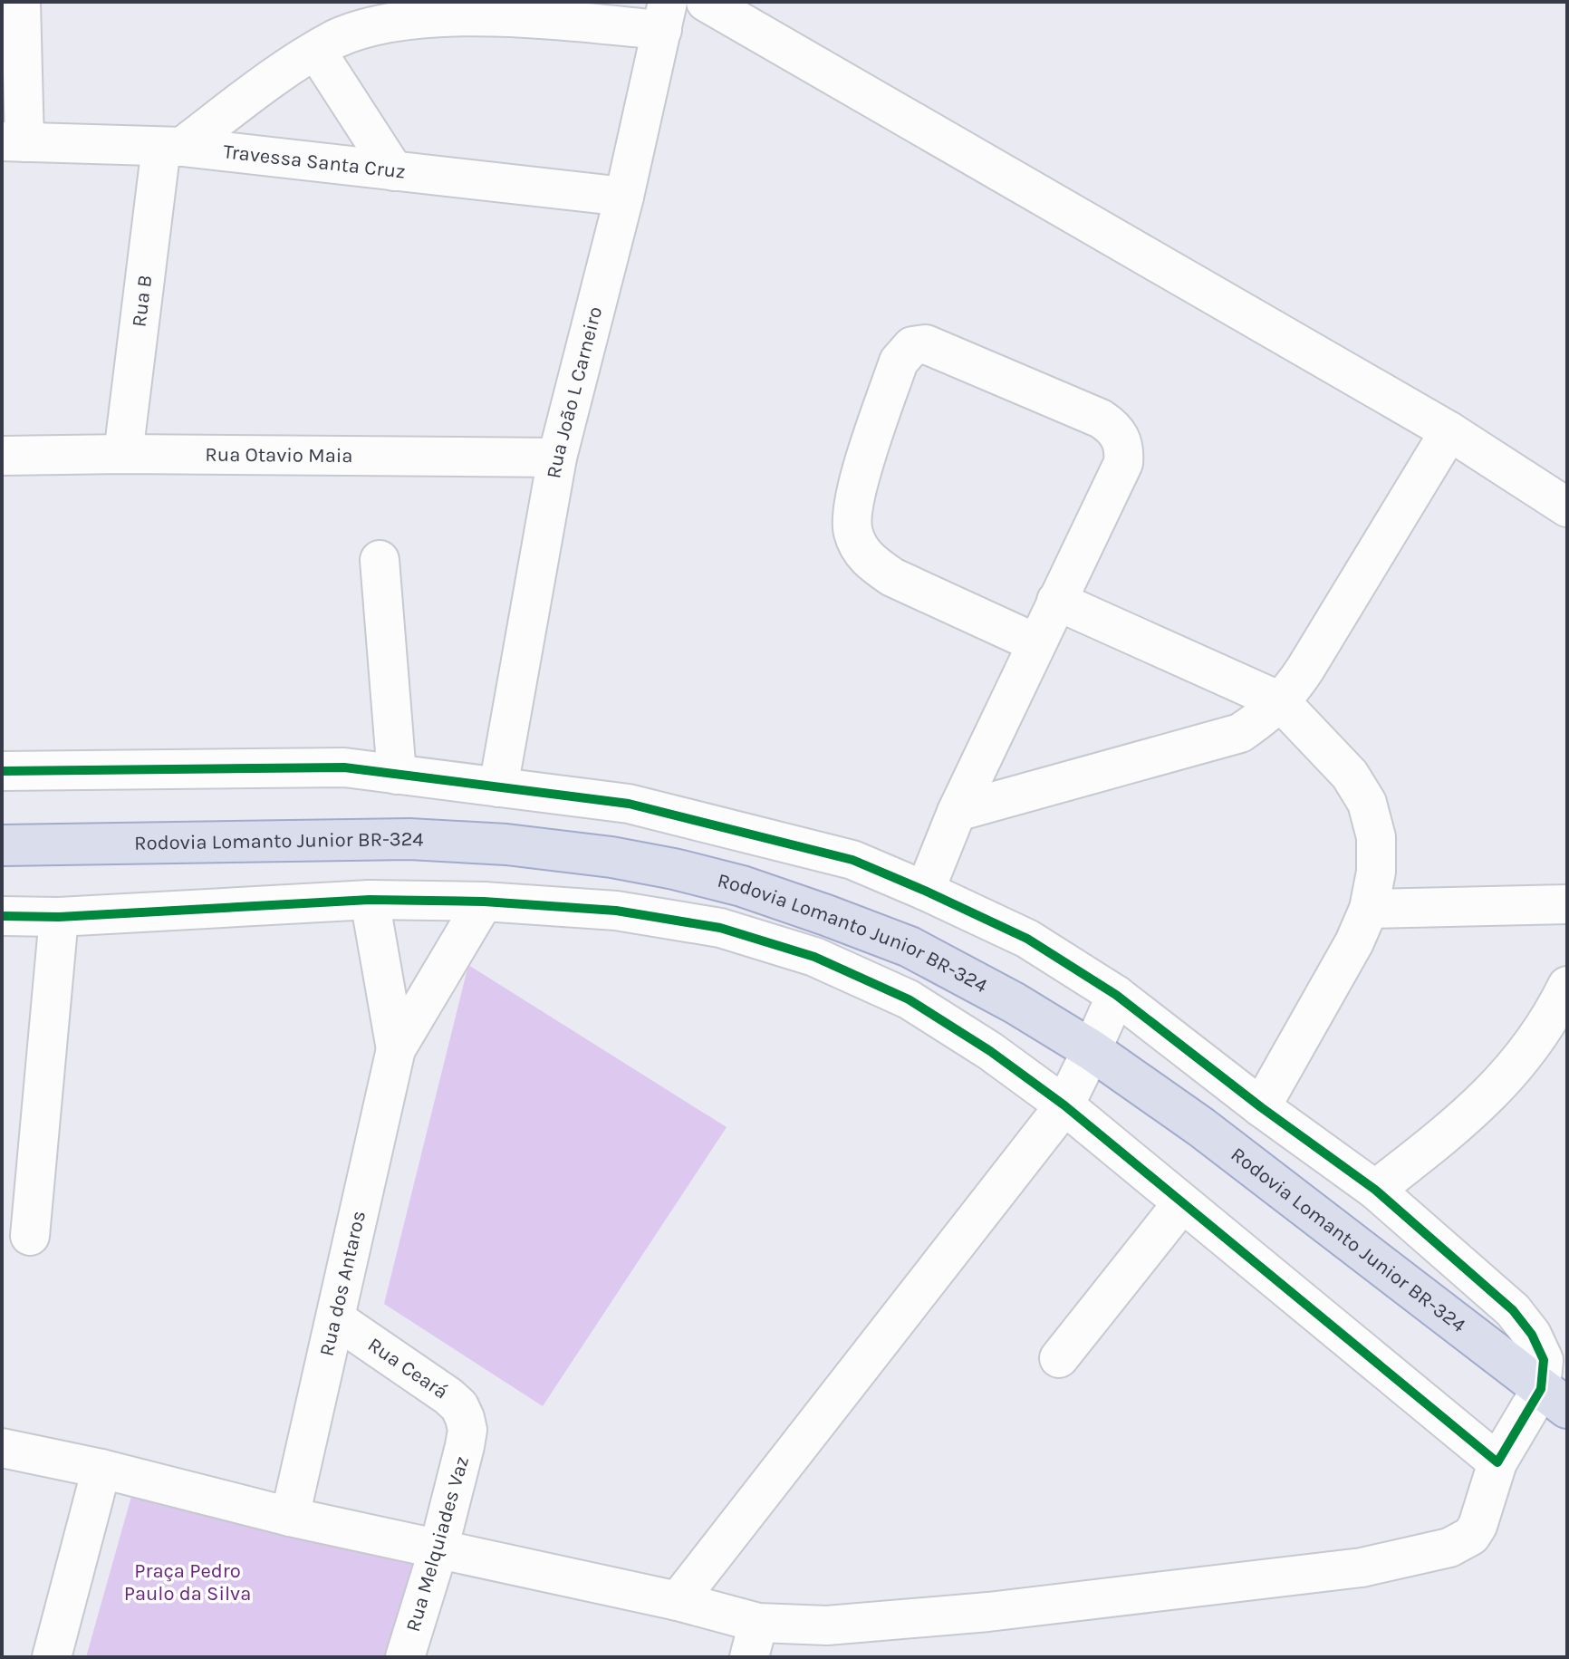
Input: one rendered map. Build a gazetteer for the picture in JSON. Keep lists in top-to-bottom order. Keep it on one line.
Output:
{"streets":{"highway":["Rodovia Lomanto Junior BR-324"],"street":["Travessa Santa Cruz","Rua B","Rua João L Carneiro","Rua Otavio Maia","Rua dos Antaros","Rua Ceará","Rua Melquiades Vaz"]},"crossings":[["Travessa Santa Cruz","Rua B"],["Travessa Santa Cruz","Rua João L Carneiro"],["Rua B","Rua Otavio Maia"],["Rua João L Carneiro","Rua Otavio Maia"],["Rua dos Antaros","Rua Ceará"],["Rua Ceará","Rua Melquiades Vaz"]],"parks":["Praça Pedro Paulo da Silva"]}
